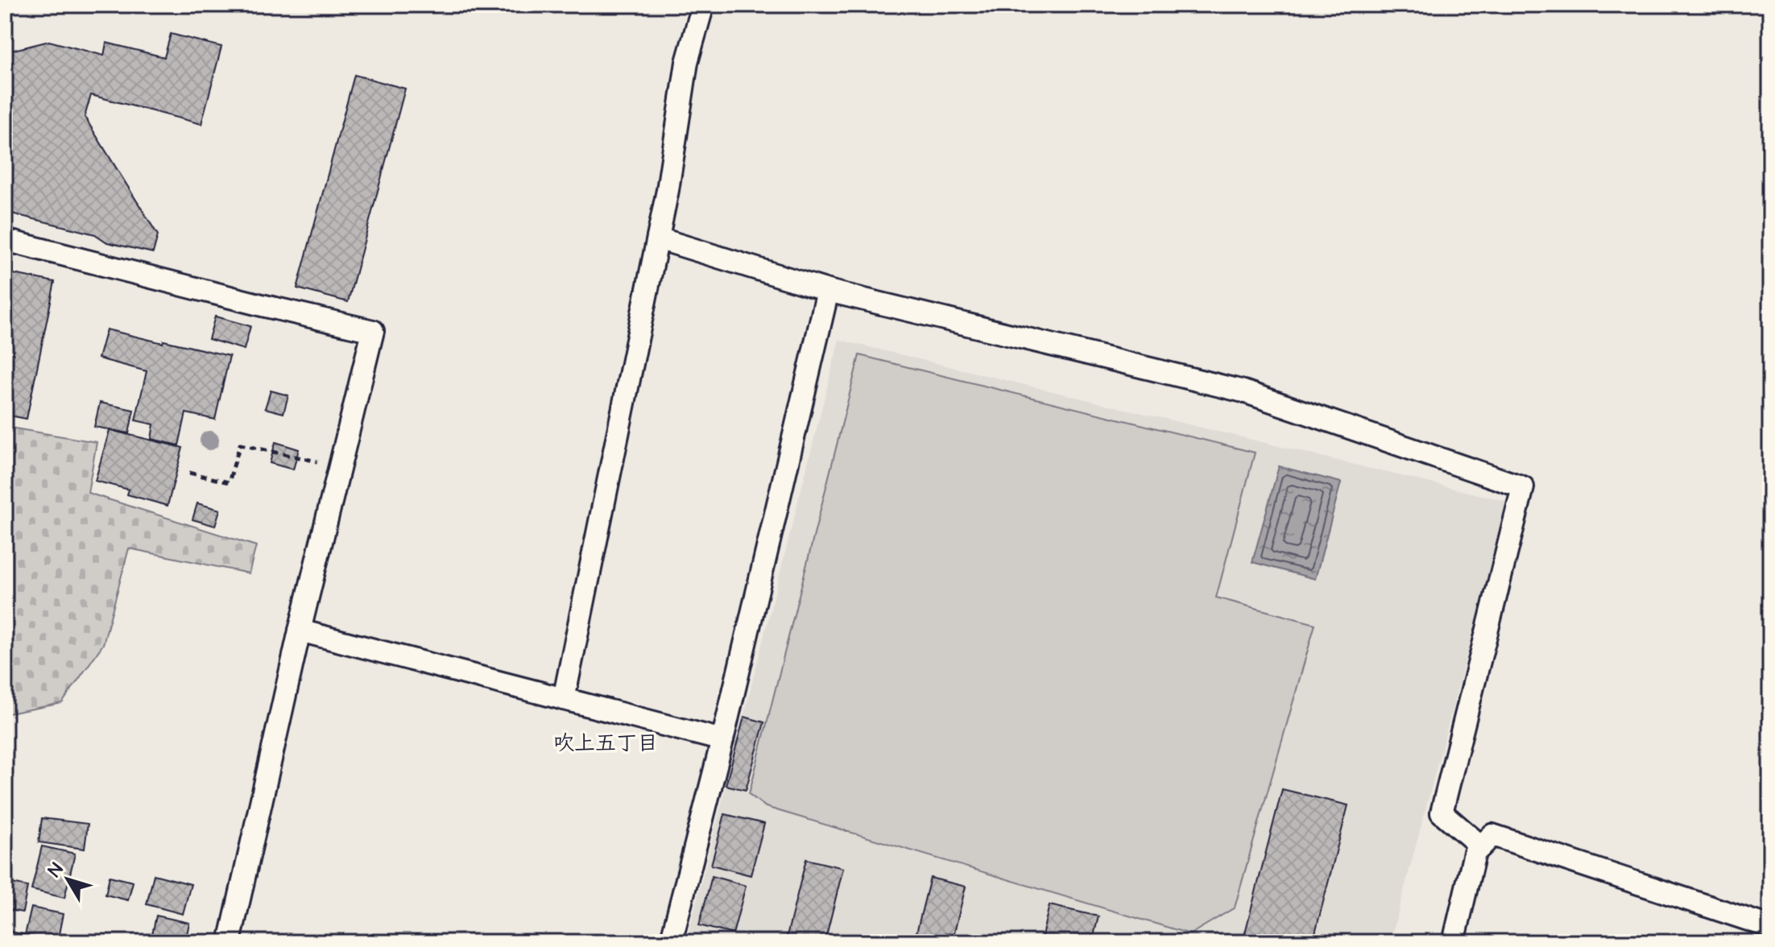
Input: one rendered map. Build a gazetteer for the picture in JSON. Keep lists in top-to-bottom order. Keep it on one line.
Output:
{"districts":["吹上五丁目"],"north":"top left"}
